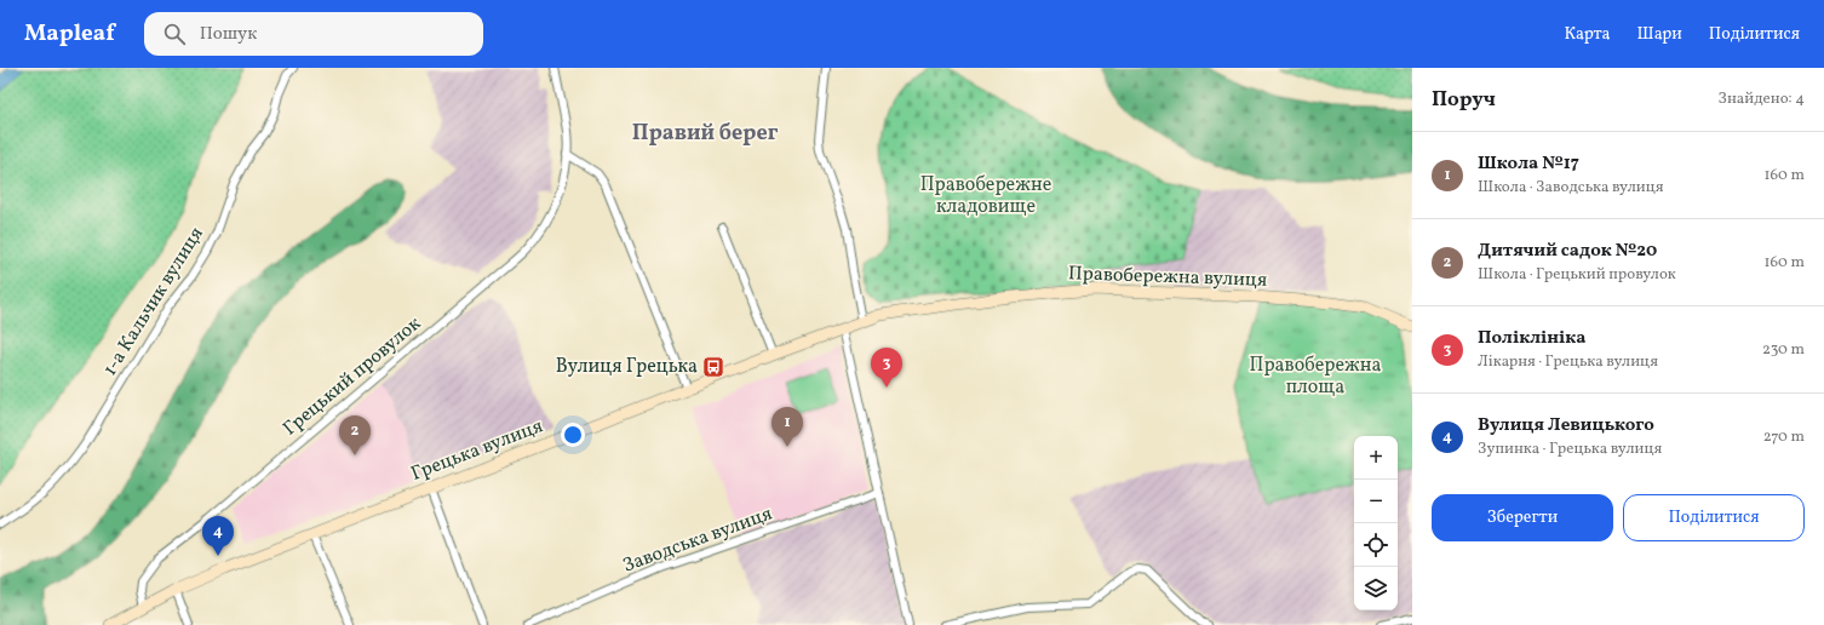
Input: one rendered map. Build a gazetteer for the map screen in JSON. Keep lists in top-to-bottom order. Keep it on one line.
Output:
{"streets":{"street":["Правобережна вулиця","1-а Кальчик вулиця","Грецький провулок","Грецька вулиця","Заводська вулиця"]},"crossings":[["Правобережна вулиця","Грецька вулиця"],["Грецький провулок","Грецька вулиця"]],"districts":["Правий берег"],"parks":["Правобережне кладовище","Правобережна площа"],"places":{"bus stop":["Вулиця Грецька"]},"page":{"header":"Mapleaf","search":"Пошук","nav":["Карта","Шари","Поділитися"],"heading":["Поруч","Знайдено: 4"],"list":[{"mark":"1","name":"Школа №17","note":"Школа · Заводська вулиця","value":"160 m"},{"mark":"2","name":"Дитячий садок №20","note":"Школа · Грецький провулок","value":"160 m"},{"mark":"3","name":"Поліклініка","note":"Лікарня · Грецька вулиця","value":"230 m"},{"mark":"4","name":"Вулиця Левицького","note":"Зупинка · Грецька вулиця","value":"270 m"}],"pins":["3","1","2","4"],"map_buttons":["+","−"],"buttons":["Зберегти","Поділитися"]}}
